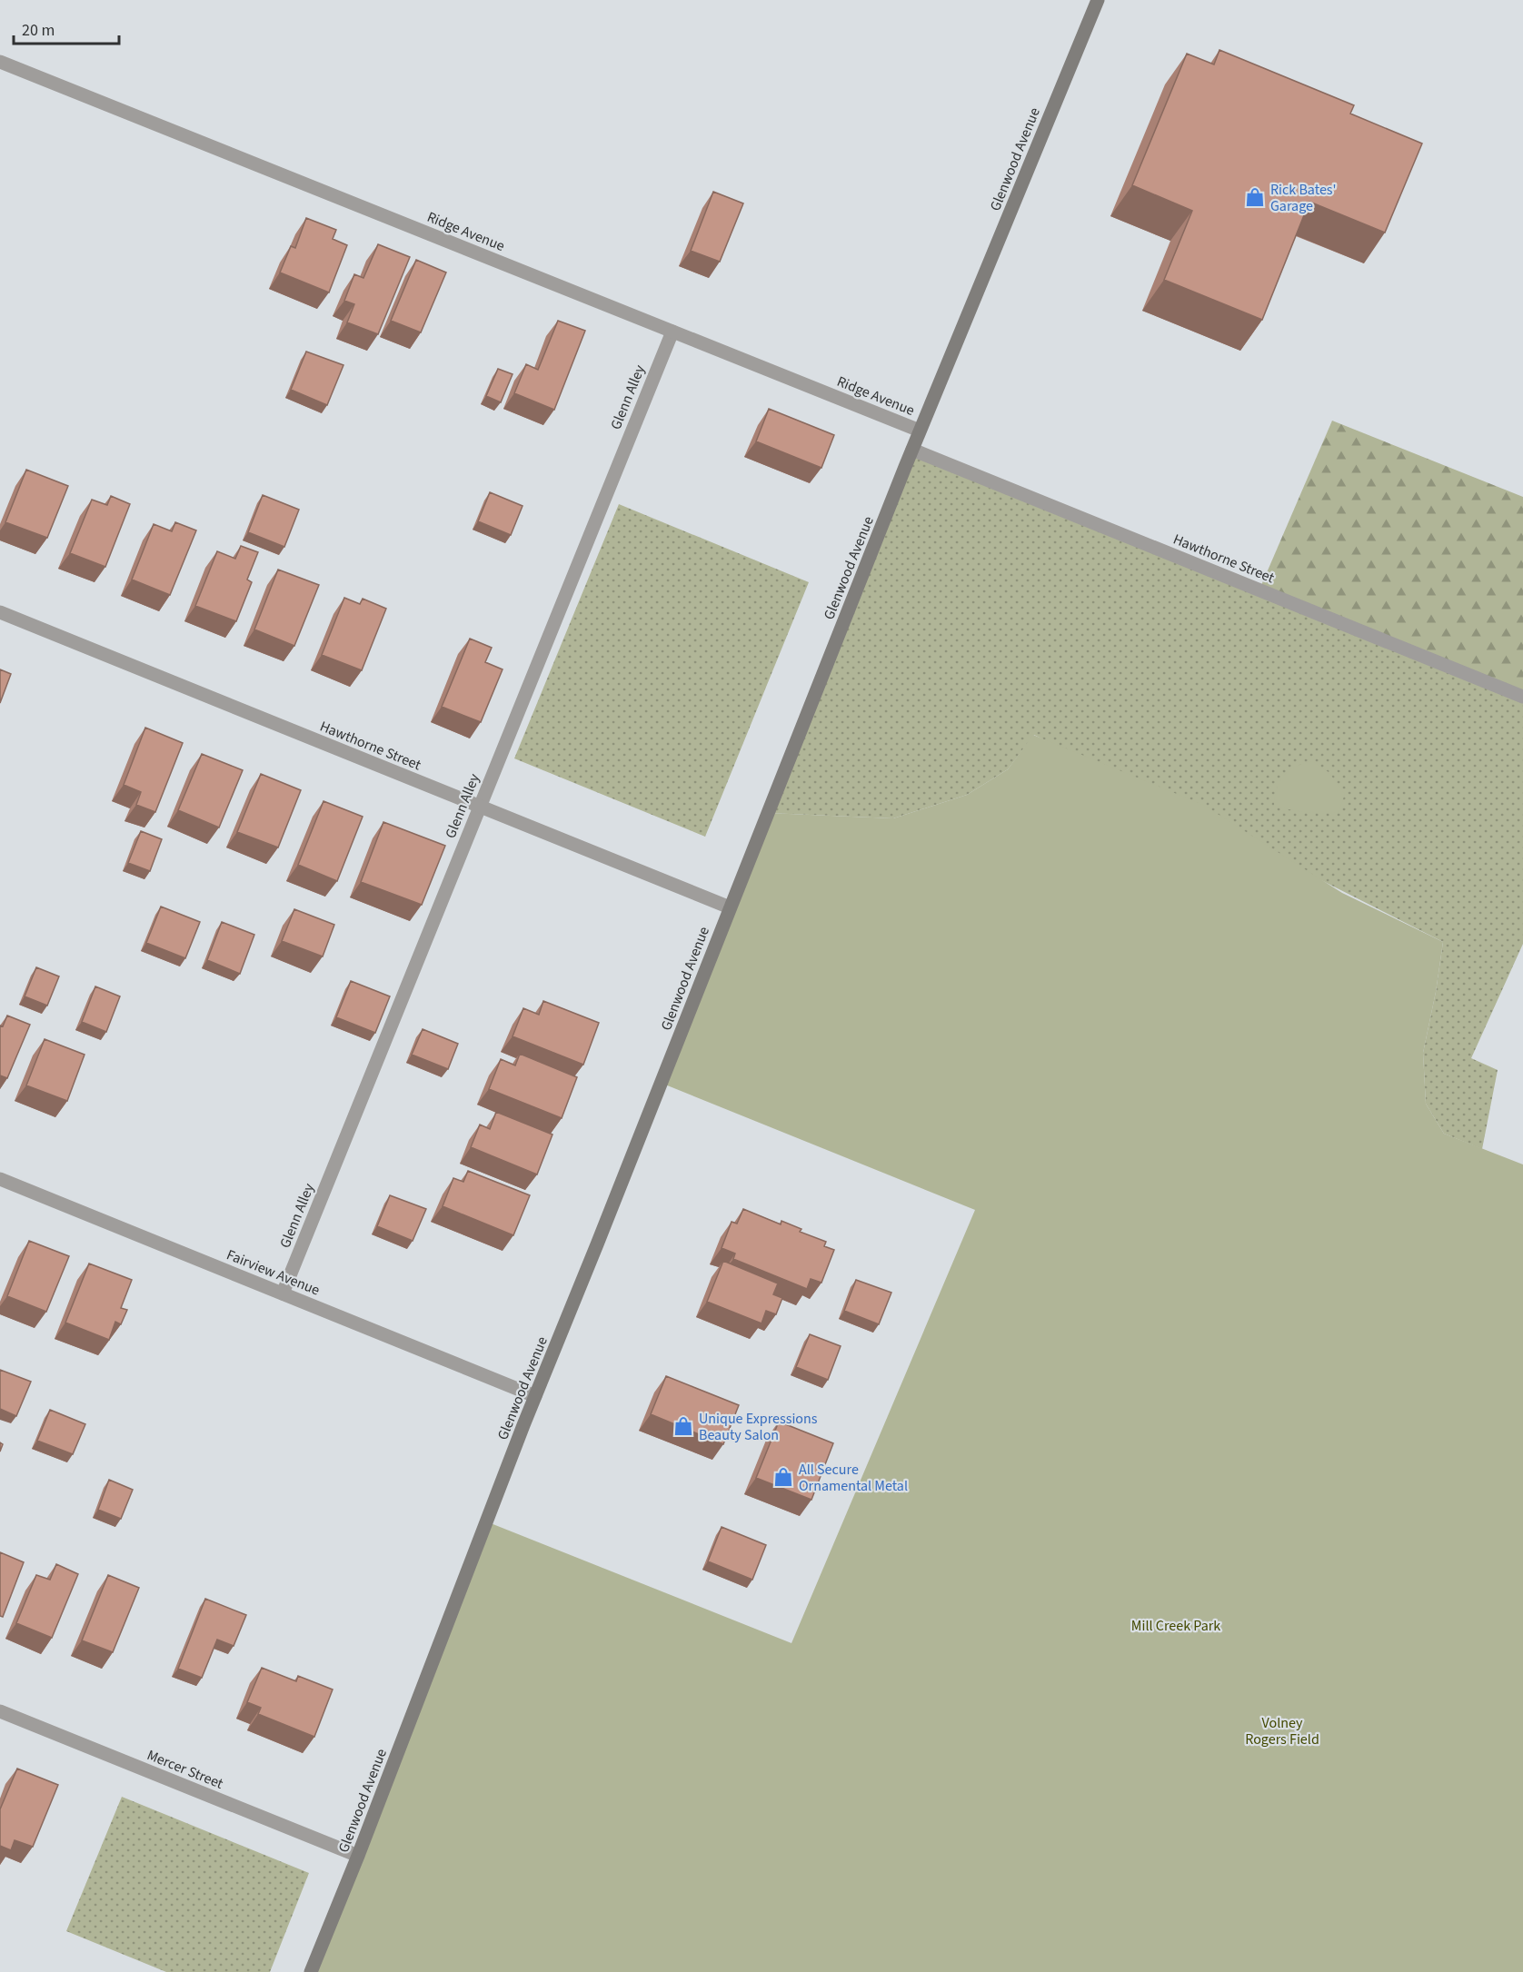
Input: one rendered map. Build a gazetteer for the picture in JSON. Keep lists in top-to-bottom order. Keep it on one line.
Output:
{"streets":{"main road":["Glenwood Avenue"],"street":["Ridge Avenue","Glenn Alley","Hawthorne Street","Fairview Avenue","Mercer Street"]},"crossings":[["Glenwood Avenue","Ridge Avenue"],["Glenwood Avenue","Hawthorne Street"],["Glenwood Avenue","Fairview Avenue"],["Glenwood Avenue","Mercer Street"],["Ridge Avenue","Glenn Alley"],["Glenn Alley","Hawthorne Street"],["Glenn Alley","Fairview Avenue"]],"parks":["Mill Creek Park","Volney Rogers Field"],"places":{"shop":["Rick Bates' Garage","Unique Expressions Beauty Salon","All Secure Ornamental Metal"]},"scale_bar":"20 m"}
